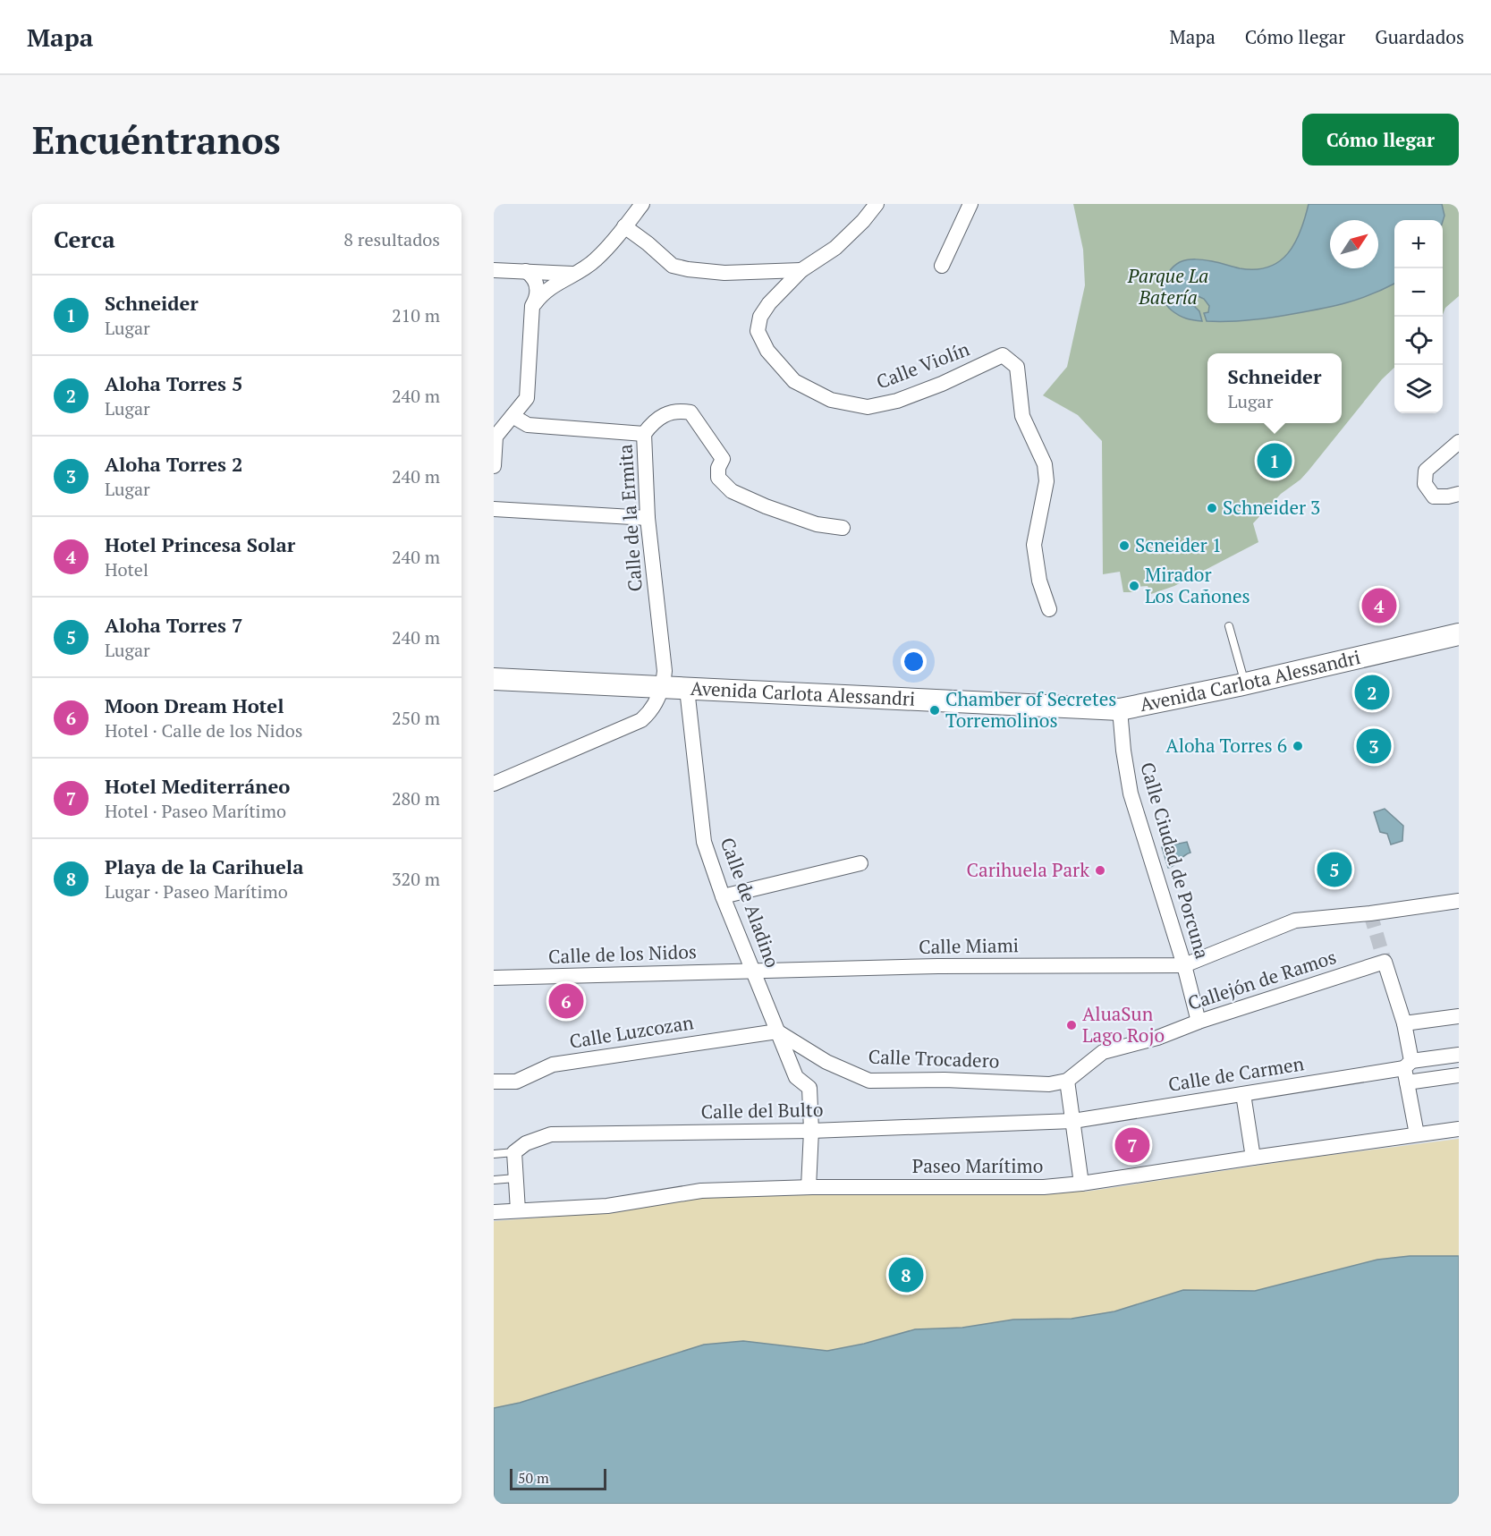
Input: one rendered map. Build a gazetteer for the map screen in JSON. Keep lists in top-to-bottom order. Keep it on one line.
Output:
{"streets":{"main road":["Avenida Carlota Alessandri"],"street":["Calle Violín","Calle de la Ermita","Calle Ciudad de Porcuna","Calle de Aladino","Calle Miami","Calle de los Nidos","Callejón de Ramos","Calle Luzcozan","Calle Trocadero","Calle de Carmen","Calle del Bulto","Paseo Marítimo"]},"crossings":[["Calle de la Ermita","Avenida Carlota Alessandri"],["Avenida Carlota Alessandri","Calle Ciudad de Porcuna"],["Avenida Carlota Alessandri","Calle de Aladino"],["Calle Ciudad de Porcuna","Calle Miami"],["Calle Ciudad de Porcuna","Callejón de Ramos"],["Calle de Aladino","Calle Miami"],["Calle de Aladino","Calle de los Nidos"],["Calle de Aladino","Calle Luzcozan"],["Calle de Aladino","Calle Trocadero"],["Calle de Aladino","Calle del Bulto"],["Calle de Aladino","Paseo Marítimo"],["Calle Miami","Calle de los Nidos"],["Callejón de Ramos","Calle Trocadero"],["Calle Luzcozan","Calle Trocadero"],["Calle de Carmen","Calle del Bulto"]],"parks":["Parque La Batería"],"places":["Schneider 3","Scneider 1","Mirador Los Cañones","Chamber of Secretes Torremolinos","Aloha Torres 6","Carihuela Park","AluaSun Lago Rojo"],"scale_bar":"50 m","north":"top right","page":{"header":"Mapa","nav":["Mapa","Cómo llegar","Guardados"],"buttons":"Cómo llegar","title":"Encuéntranos","heading":["Cerca","8 resultados"],"map_buttons":["+","−"],"list":[{"mark":"1","name":"Schneider","note":"Lugar","value":"210 m"},{"mark":"2","name":"Aloha Torres 5","note":"Lugar","value":"240 m"},{"mark":"3","name":"Aloha Torres 2","note":"Lugar","value":"240 m"},{"mark":"4","name":"Hotel Princesa Solar","note":"Hotel","value":"240 m"},{"mark":"5","name":"Aloha Torres 7","note":"Lugar","value":"240 m"},{"mark":"6","name":"Moon Dream Hotel","note":"Hotel · Calle de los Nidos","value":"250 m"},{"mark":"7","name":"Hotel Mediterráneo","note":"Hotel · Paseo Marítimo","value":"280 m"},{"mark":"8","name":"Playa de la Carihuela","note":"Lugar · Paseo Marítimo","value":"320 m"}],"popup":["Schneider","Lugar"],"pins":["1","4","2","3","5","6","7","8"],"scale":"50 m"}}
